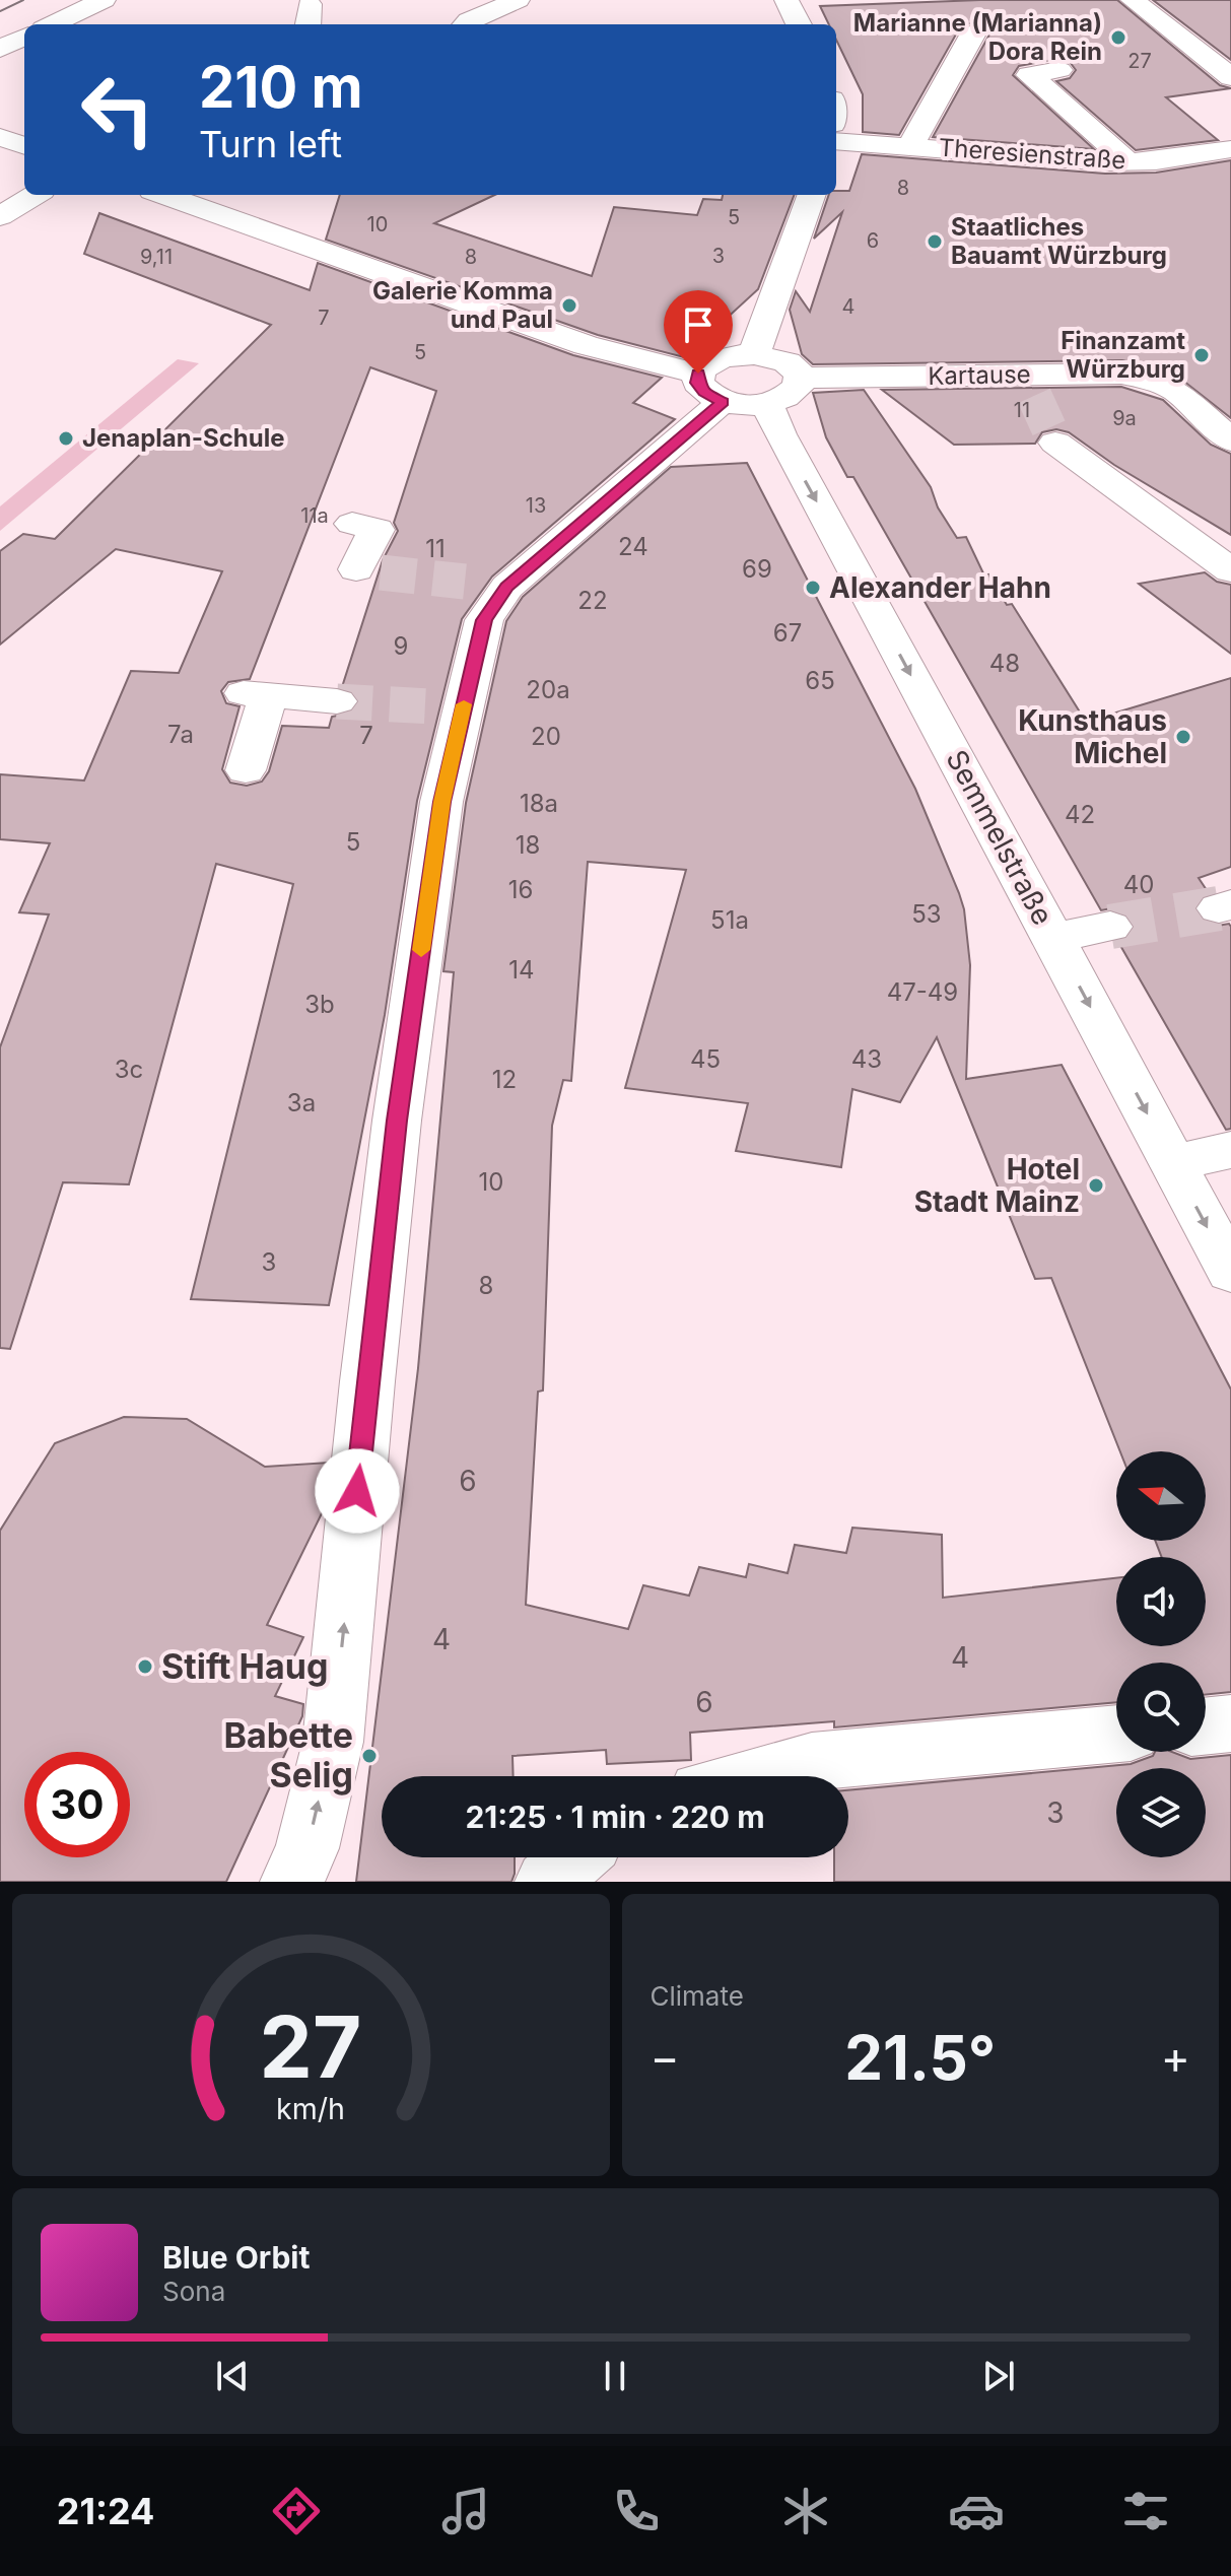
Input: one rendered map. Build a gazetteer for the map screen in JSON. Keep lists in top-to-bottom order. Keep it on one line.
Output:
{"streets":{"street":["Theresienstraße","Kartause","Semmelstraße"]},"one_way":["Semmelstraße"],"places":["Marianne (Marianna) Dora Rein","Staatliches Bauamt Würzburg","Galerie Komma und Paul","Finanzamt Würzburg","Jenaplan-Schule","Alexander Hahn","Kunsthaus Michel","Hotel Stadt Mainz","Stift Haug","Babette Selig"],"house_numbers":["27","8","5","10","6","3","9,11","8","4","7","5","11","9a","13","11a","24","11","69","22","67","9","48","65","20a","7a","7","20","18a","42","5","18","40","16","53","51a","14","47-49","3b","45","43","3c","12","3a","10","3","8","6","4","4","6","3"],"north":"left","page":{"turn":["210 m","Turn left"],"limit":"30","trip":"21:25 · 1 min · 220 m","tile":"Climate","heat":["−","21.5°","+"],"song":["Blue Orbit","Sona"],"tabs":"21:24","gauge":["27","km/h"]}}
